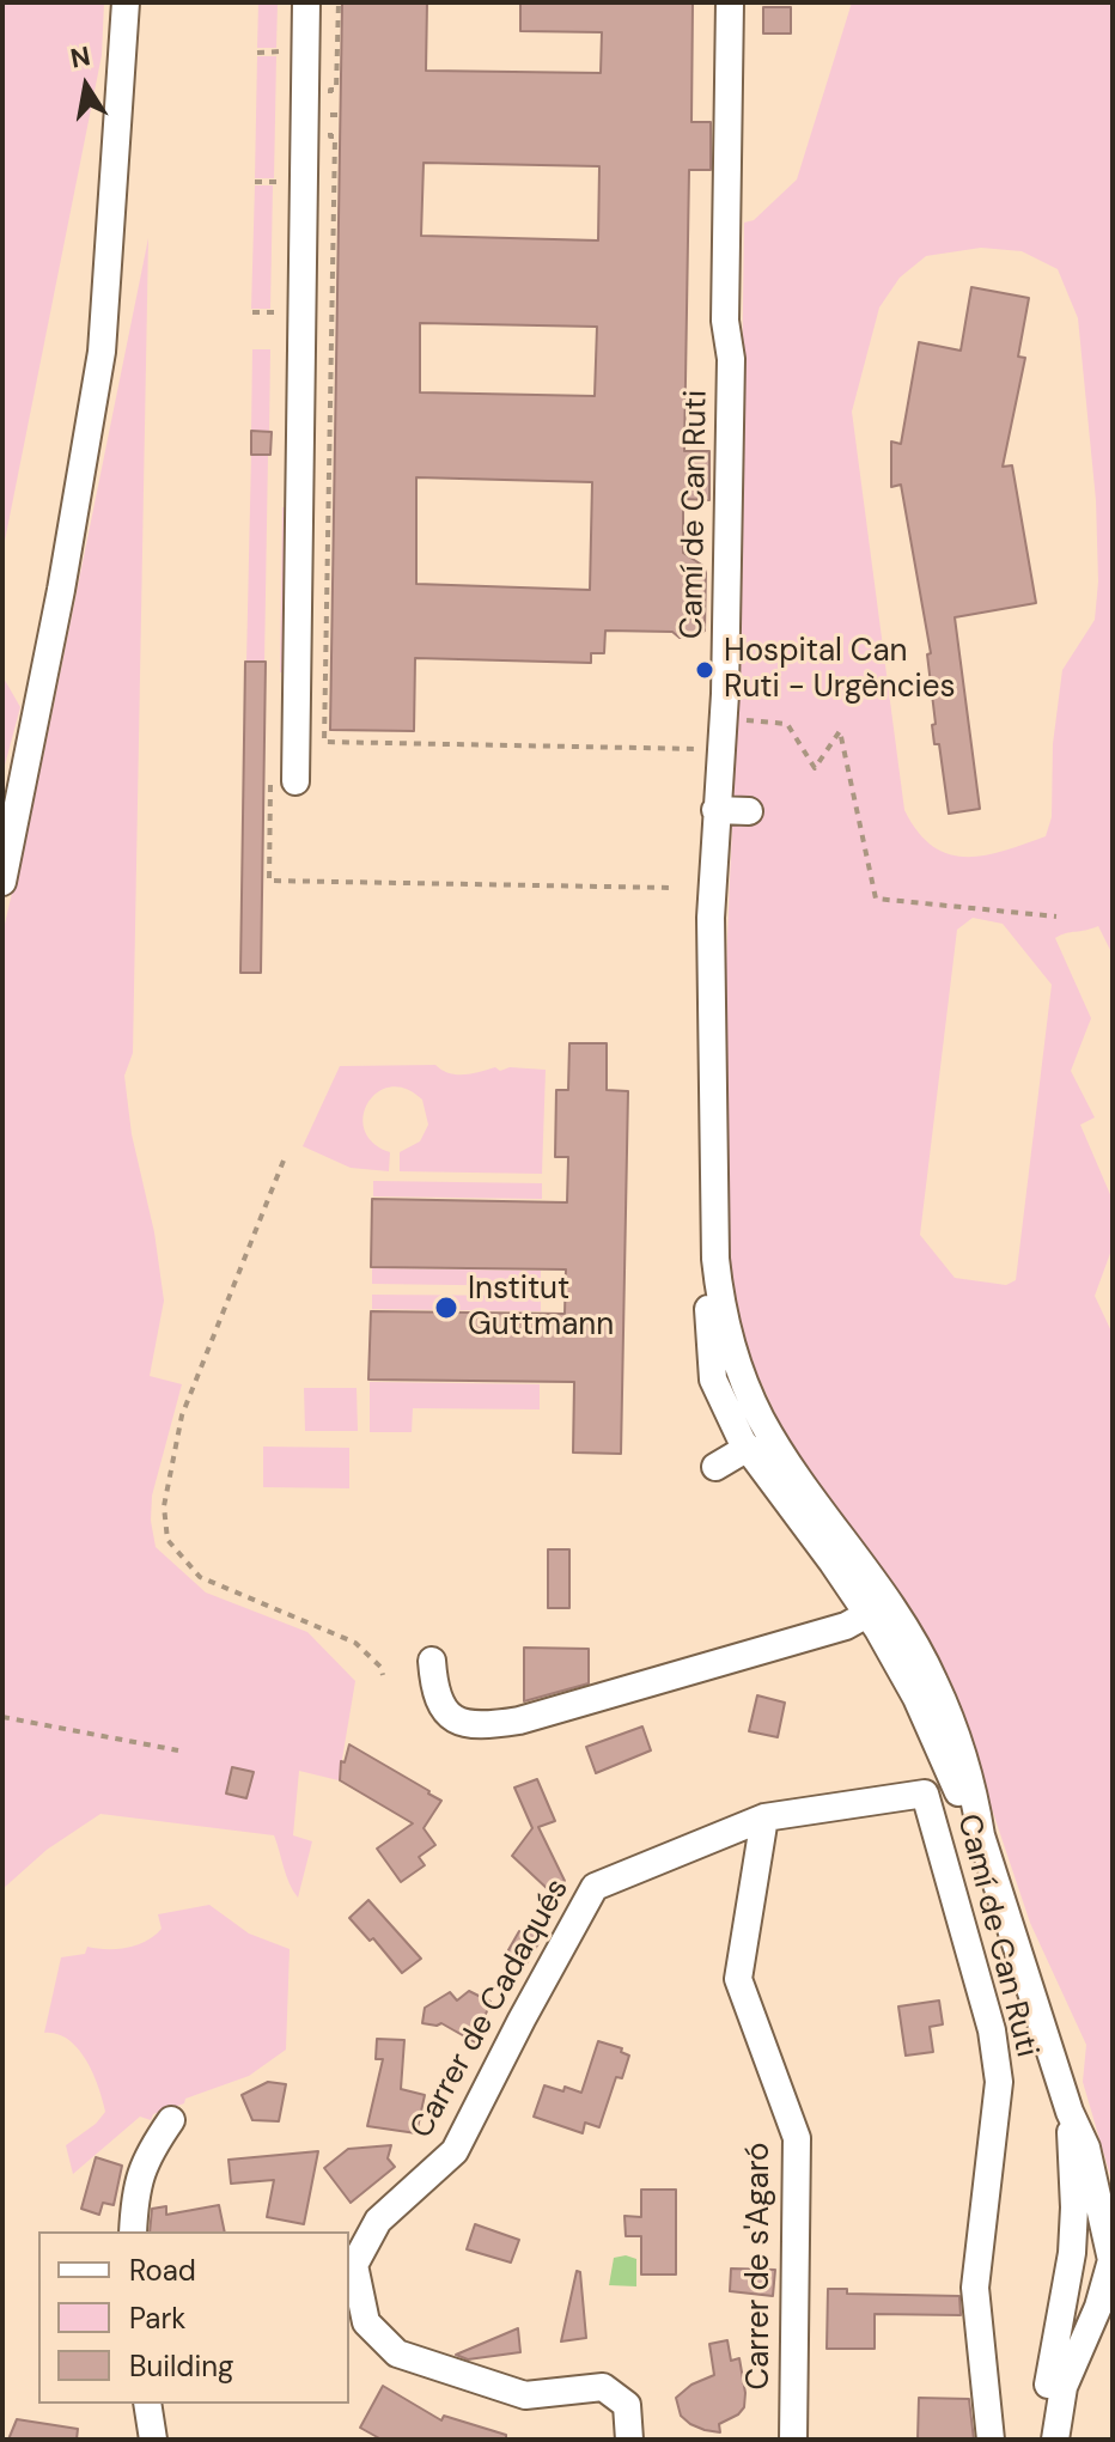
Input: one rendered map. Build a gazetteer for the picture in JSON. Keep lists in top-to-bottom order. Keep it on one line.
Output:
{"streets":{"street":["Camí de Can Ruti","Carrer de Cadaqués","Carrer de s'Agaró"]},"crossings":[["Camí de Can Ruti","Carrer de Cadaqués"],["Carrer de Cadaqués","Carrer de s'Agaró"]],"places":["Hospital Can Ruti - Urgències","Institut Guttmann"],"legend":["Road","Park","Building"],"north":"top"}
